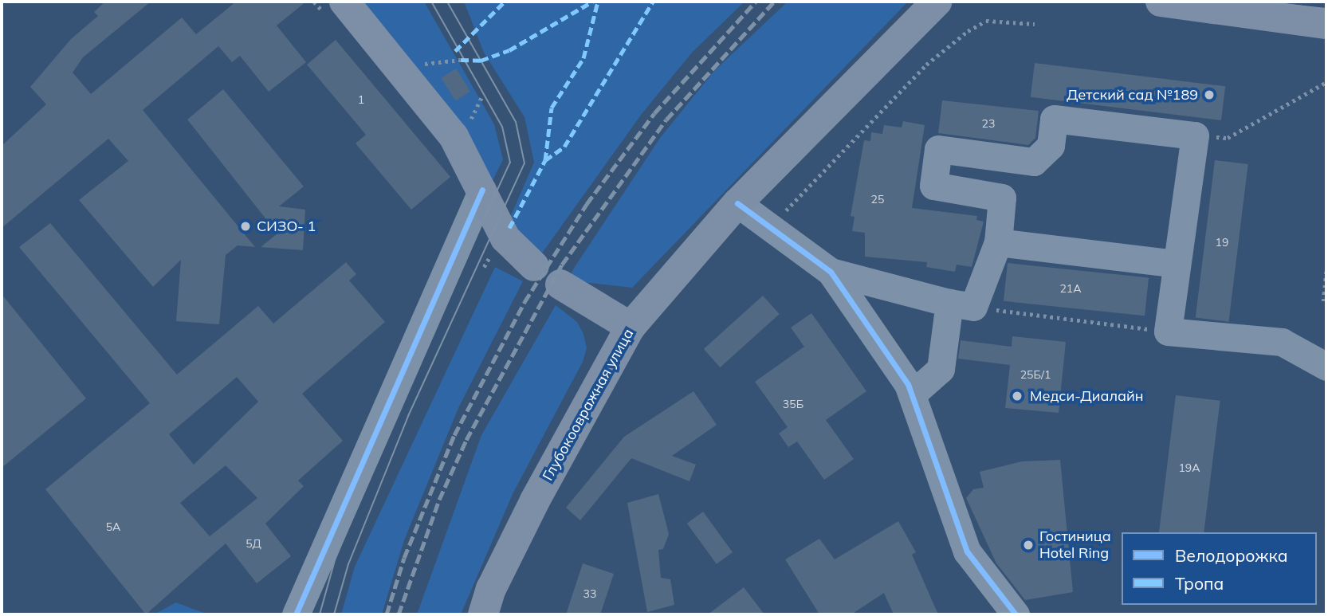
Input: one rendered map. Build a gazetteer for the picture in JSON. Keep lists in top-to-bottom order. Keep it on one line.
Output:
{"streets":{"main road":["Глубокоовражная улица"]},"places":["Детский сад №189","СИЗО- 1","Медси-Диалайн","Гостиница Hotel Ring"],"house_numbers":["1","23","25","19","21А","25Б/1","35Б","19А","5А","5Д","33"],"legend":["Велодорожка","Тропа"]}
